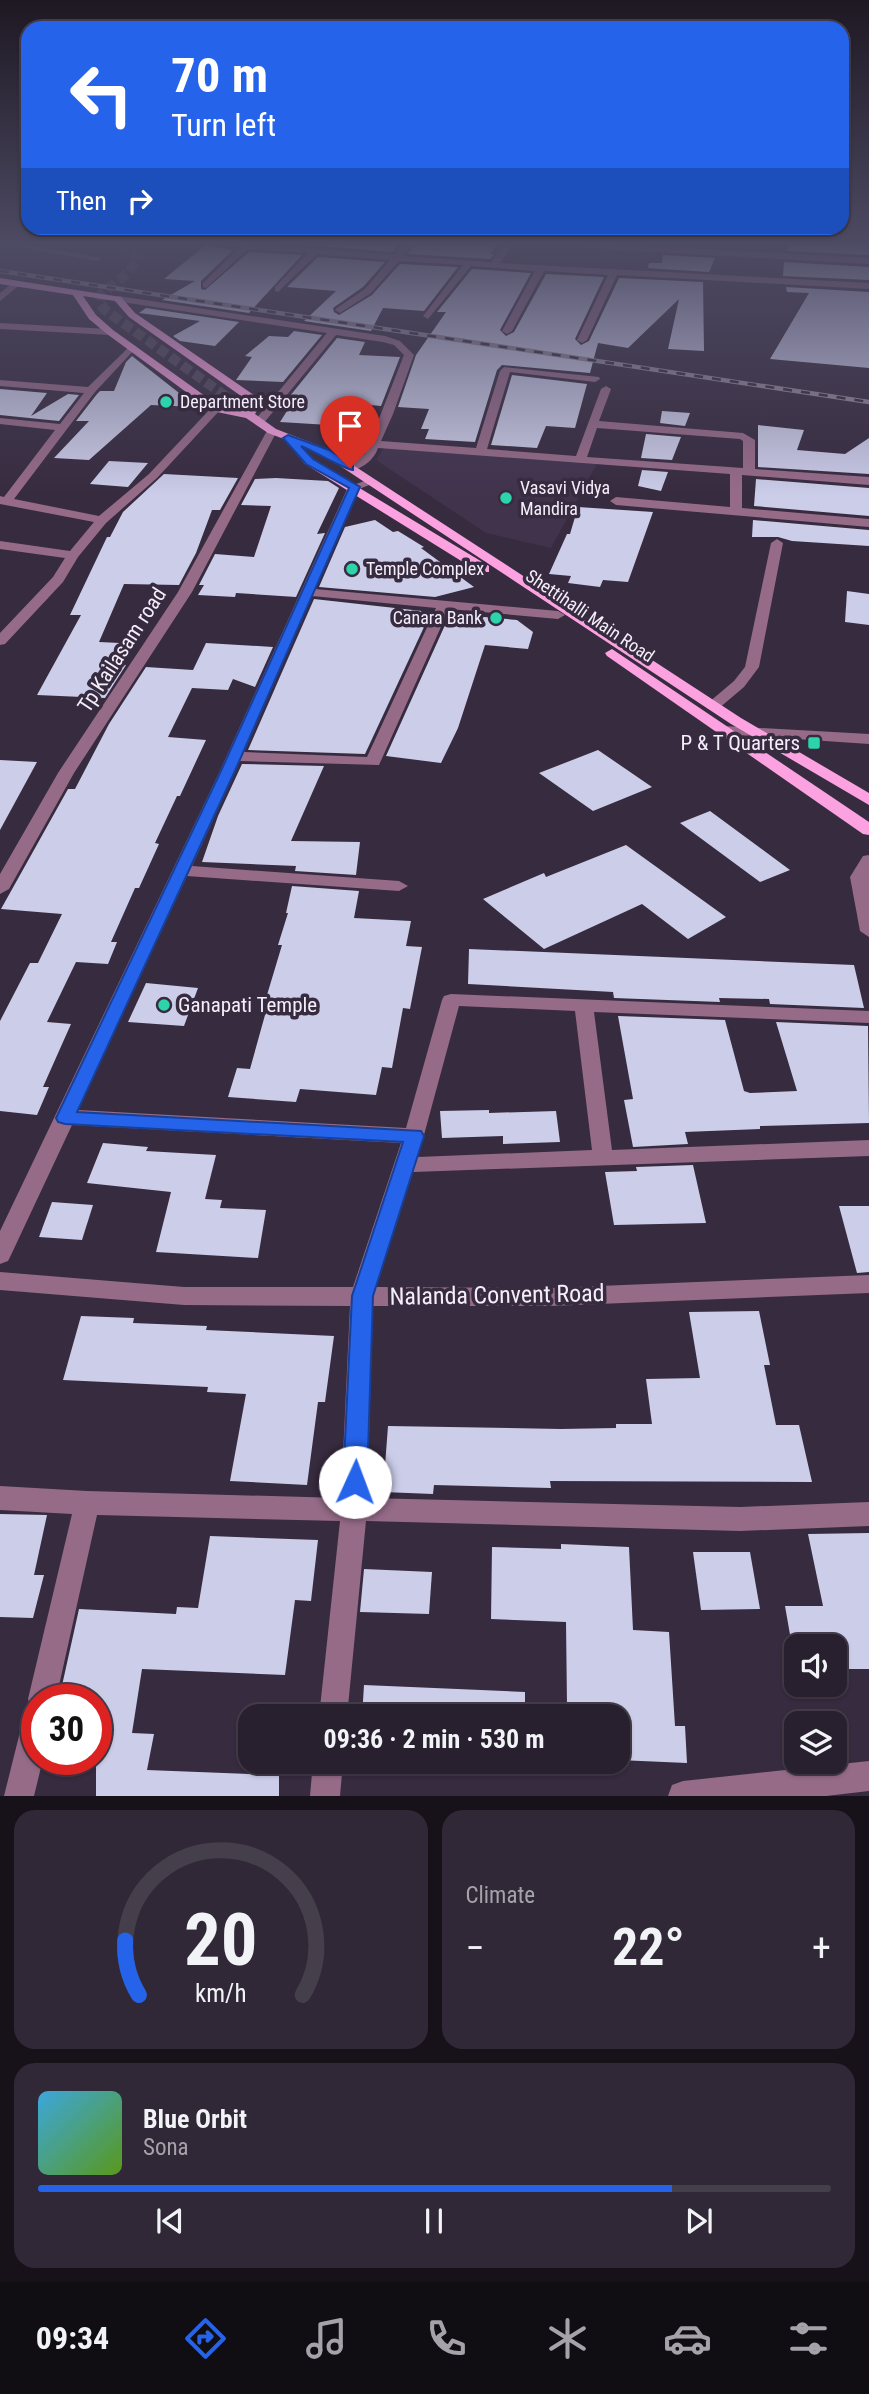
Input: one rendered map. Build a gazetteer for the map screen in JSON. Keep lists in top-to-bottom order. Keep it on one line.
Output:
{"streets":{"main road":["Shettihalli Main Road"],"street":["Tp Kailasam road","Nalanda Convent Road"]},"crossings":[["Shettihalli Main Road","Tp Kailasam road"]],"places":{"other":["Department Store","Vasavi Vidya Mandira","Temple Complex","Canara Bank","Ganapati Temple"],"transit":["P & T Quarters"]},"page":{"turn":["70 m","Turn left"],"then":"Then","limit":"30","trip":"09:36 · 2 min · 530 m","tile":"Climate","heat":["−","22°","+"],"song":["Blue Orbit","Sona"],"tabs":"09:34","gauge":["20","km/h"]}}
